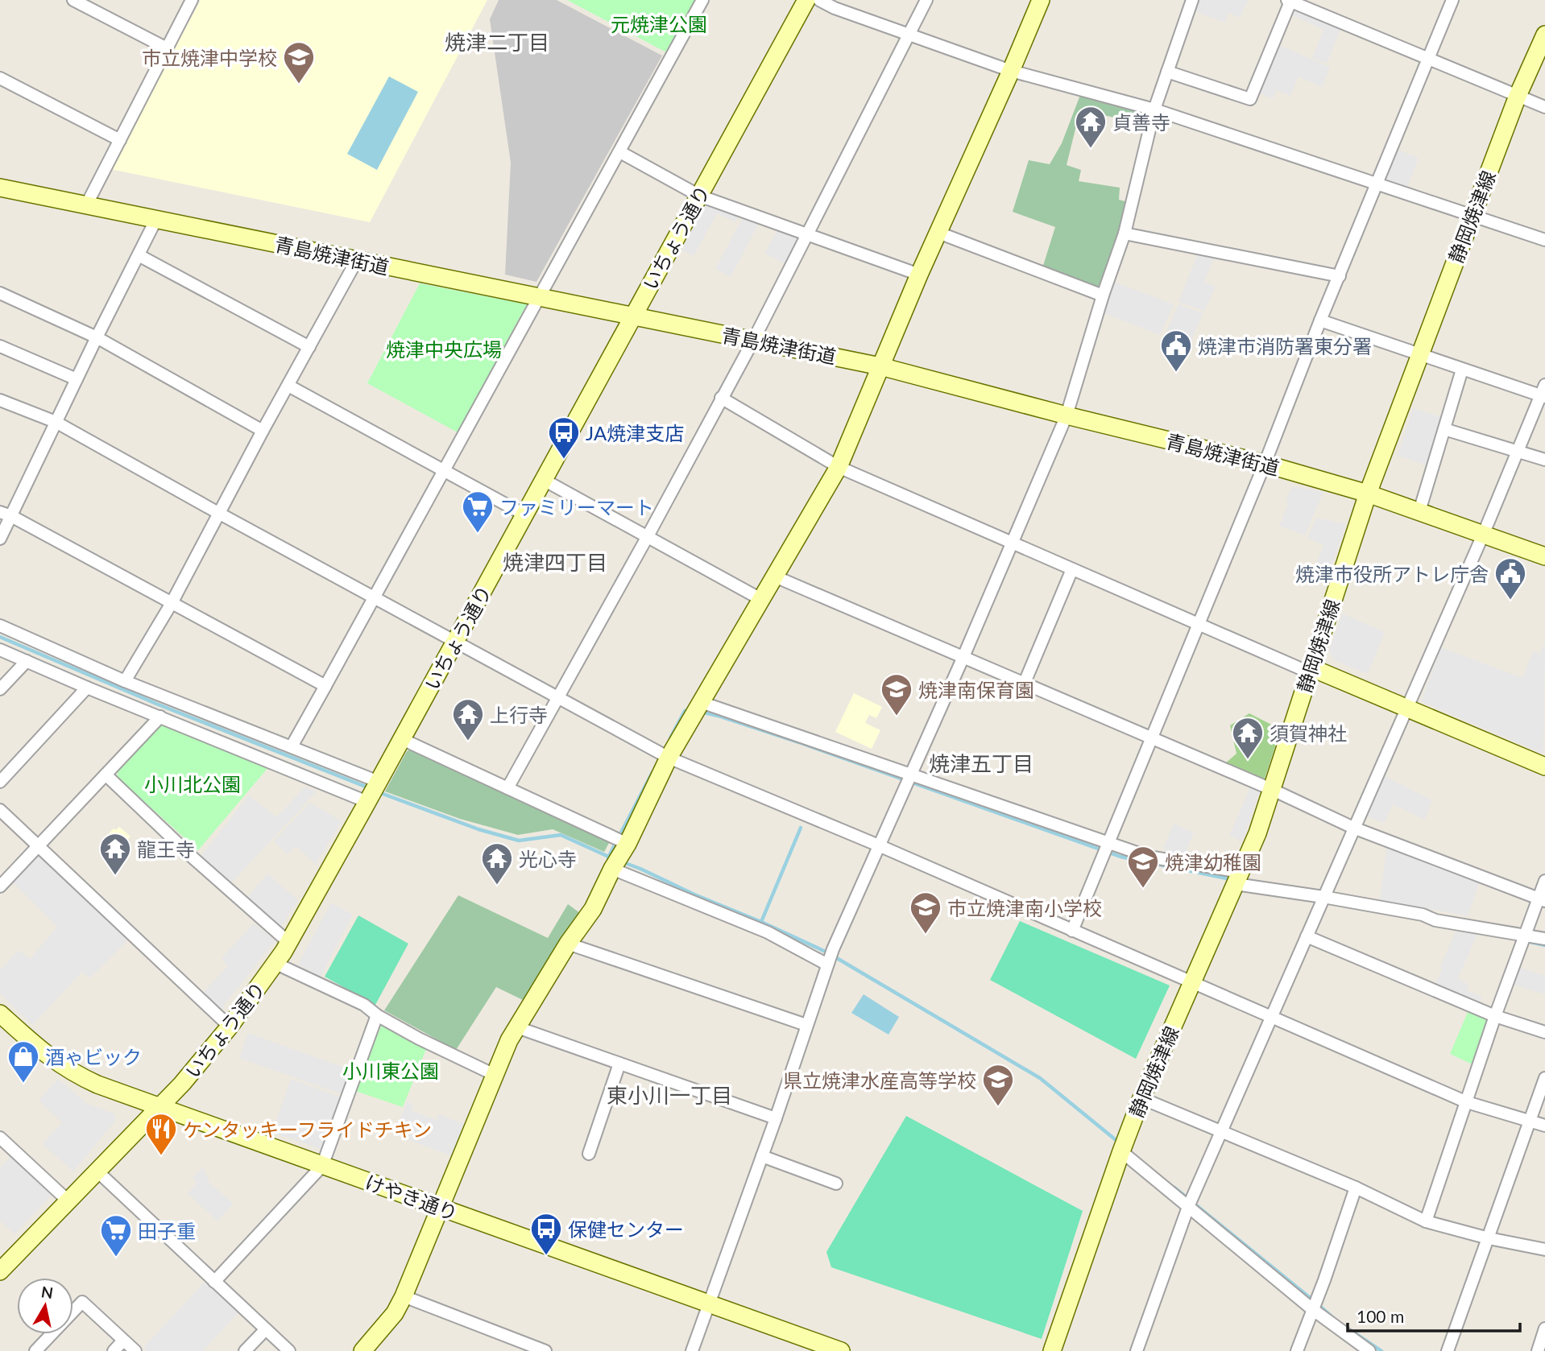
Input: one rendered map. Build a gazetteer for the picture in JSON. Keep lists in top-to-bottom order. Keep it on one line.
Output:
{"streets":{"street":["静岡焼津線","いちょう通り","青島焼津街道","けやき通り"]},"crossings":[["静岡焼津線","青島焼津街道"],["いちょう通り","青島焼津街道"],["いちょう通り","けやき通り"]],"districts":["焼津二丁目","焼津四丁目","焼津五丁目","東小川一丁目"],"parks":["元焼津公園","焼津中央広場","小川北公園","小川東公園"],"places":{"school or university":["市立焼津中学校","焼津南保育園","焼津幼稚園","市立焼津南小学校","県立焼津水産高等学校"],"temple":["貞善寺","上行寺","須賀神社","龍王寺","光心寺"],"public building":["焼津市消防署東分署","焼津市役所アトレ庁舎"],"bus stop":["JA焼津支店","保健センター"],"supermarket":["ファミリーマート","田子重"],"shop":["酒ゃビック"],"restaurant":["ケンタッキーフライドチキン"]},"scale_bar":"100 m","north":"top"}
